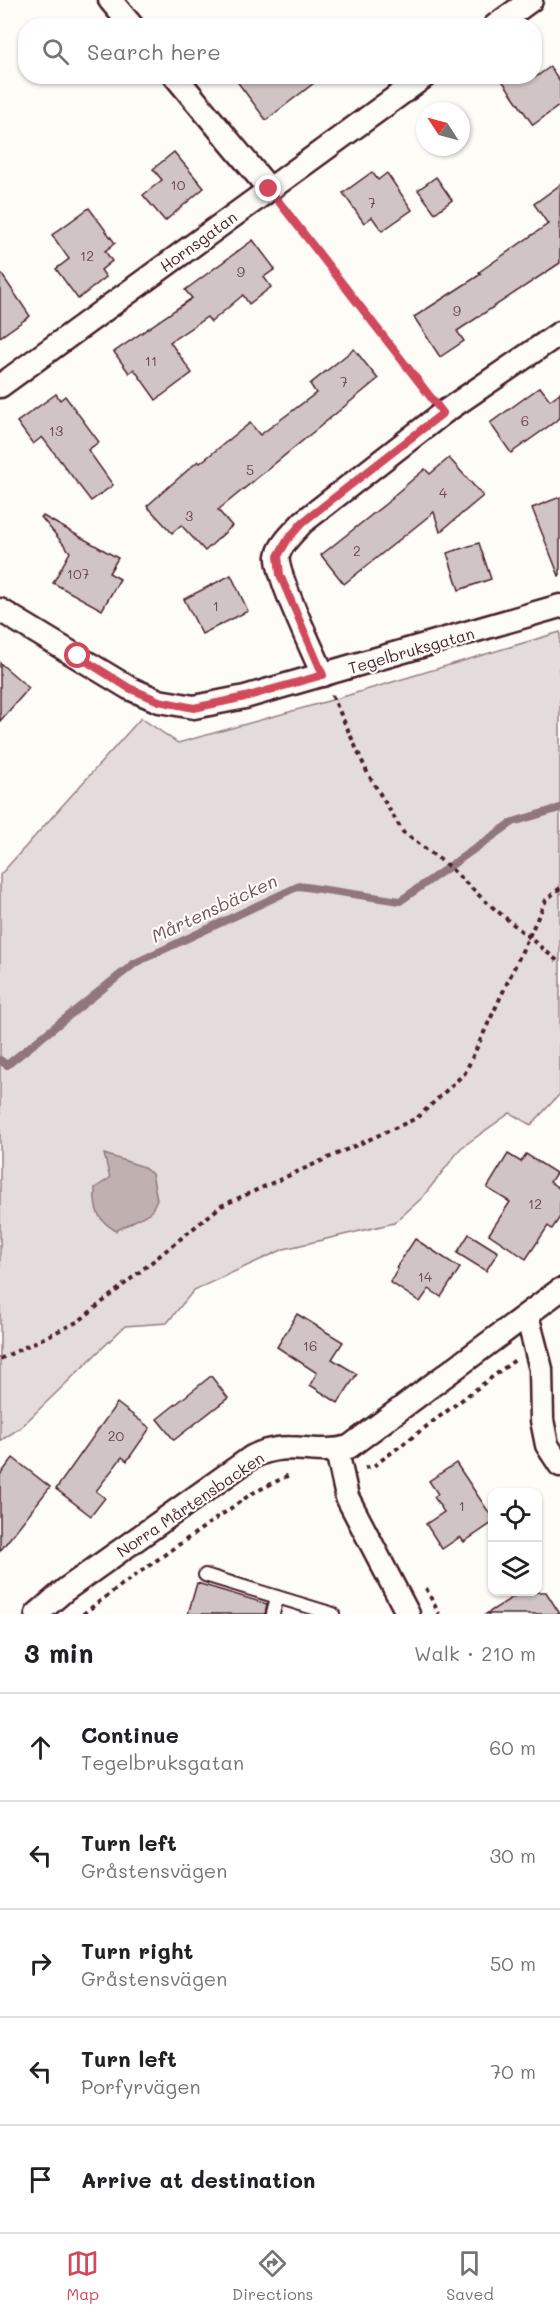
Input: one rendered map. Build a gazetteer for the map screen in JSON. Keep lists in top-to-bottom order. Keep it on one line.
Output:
{"streets":{"street":["Hornsgatan","Tegelbruksgatan","Norra Mårtensbacken"]},"water":["Mårtensbäcken"],"house_numbers":["10","7","12","9","9","11","7","6","13","5","4","3","2","107","1","12","14","16","20","1"],"north":"top left","page":{"search":"Search here","heading":["3 min","Walk · 210 m"],"list":[["Continue","Tegelbruksgatan","60 m"],["Turn left","Gråstensvägen","30 m"],["Turn right","Gråstensvägen","50 m"],["Turn left","Porfyrvägen","70 m"],"Arrive at destination"],"nav":["Map","Directions","Saved"]}}
